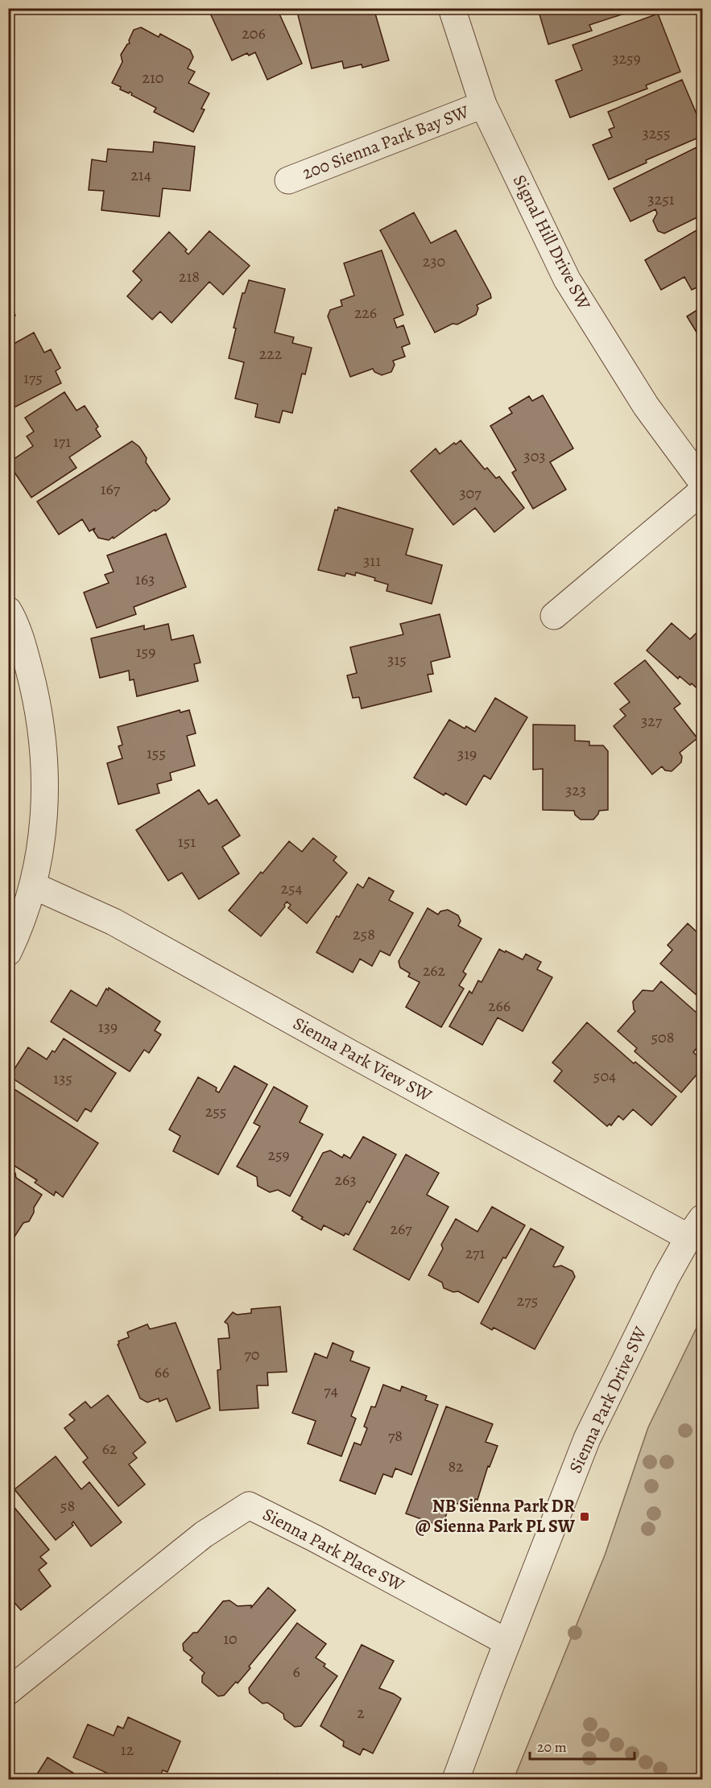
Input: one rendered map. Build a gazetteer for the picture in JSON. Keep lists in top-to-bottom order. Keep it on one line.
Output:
{"streets":{"street":["200 Sienna Park Bay SW","Signal Hill Drive SW","Sienna Park View SW","Sienna Park Drive SW","Sienna Park Place SW"]},"crossings":[["200 Sienna Park Bay SW","Signal Hill Drive SW"],["Sienna Park View SW","Sienna Park Drive SW"],["Sienna Park Drive SW","Sienna Park Place SW"]],"places":{"transit":["NB Sienna Park DR @ Sienna Park PL SW"]},"house_numbers":["206","3259","210","3255","214","3251","230","218","226","222","175","171","303","167","307","311","163","159","315","327","155","319","323","151","254","258","262","266","139","508","504","135","255","259","263","267","271","275","70","66","74","78","62","82","58","10","6","2","12"],"scale_bar":"20 m"}
